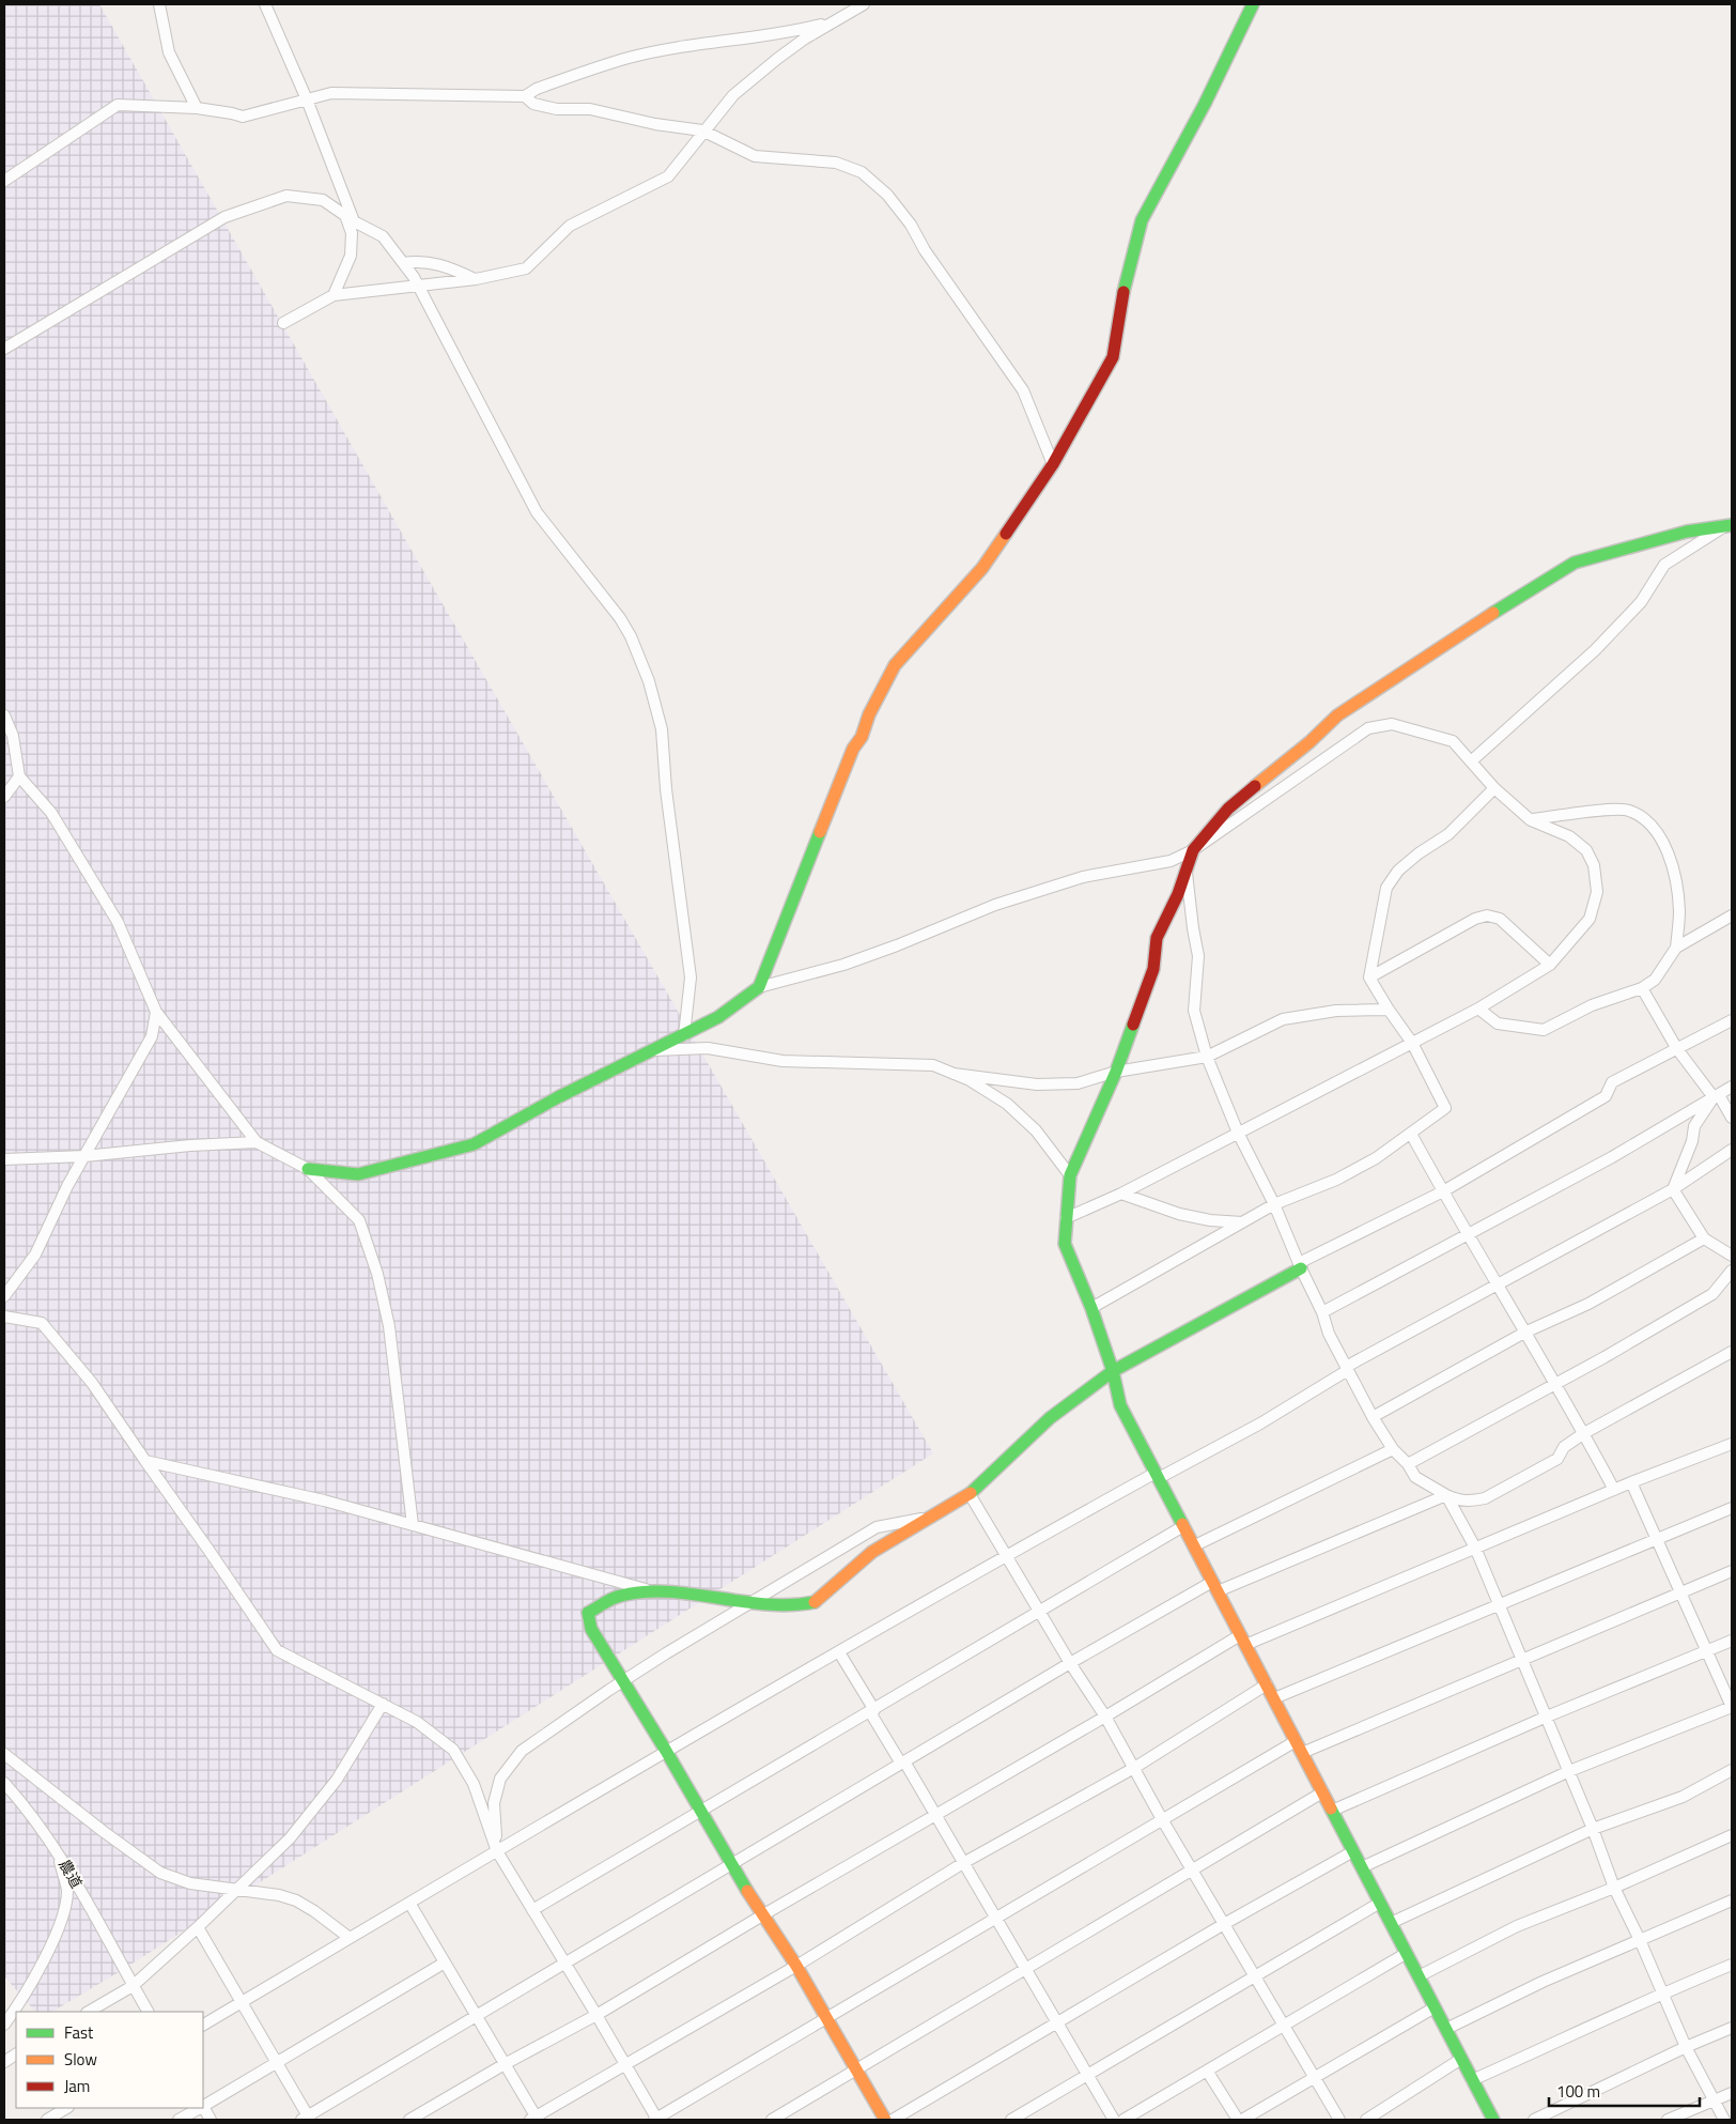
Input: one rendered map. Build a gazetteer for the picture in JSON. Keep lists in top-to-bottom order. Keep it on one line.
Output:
{"streets":{"street":["農道"]},"legend":["Fast","Slow","Jam"],"scale_bar":"100 m"}
